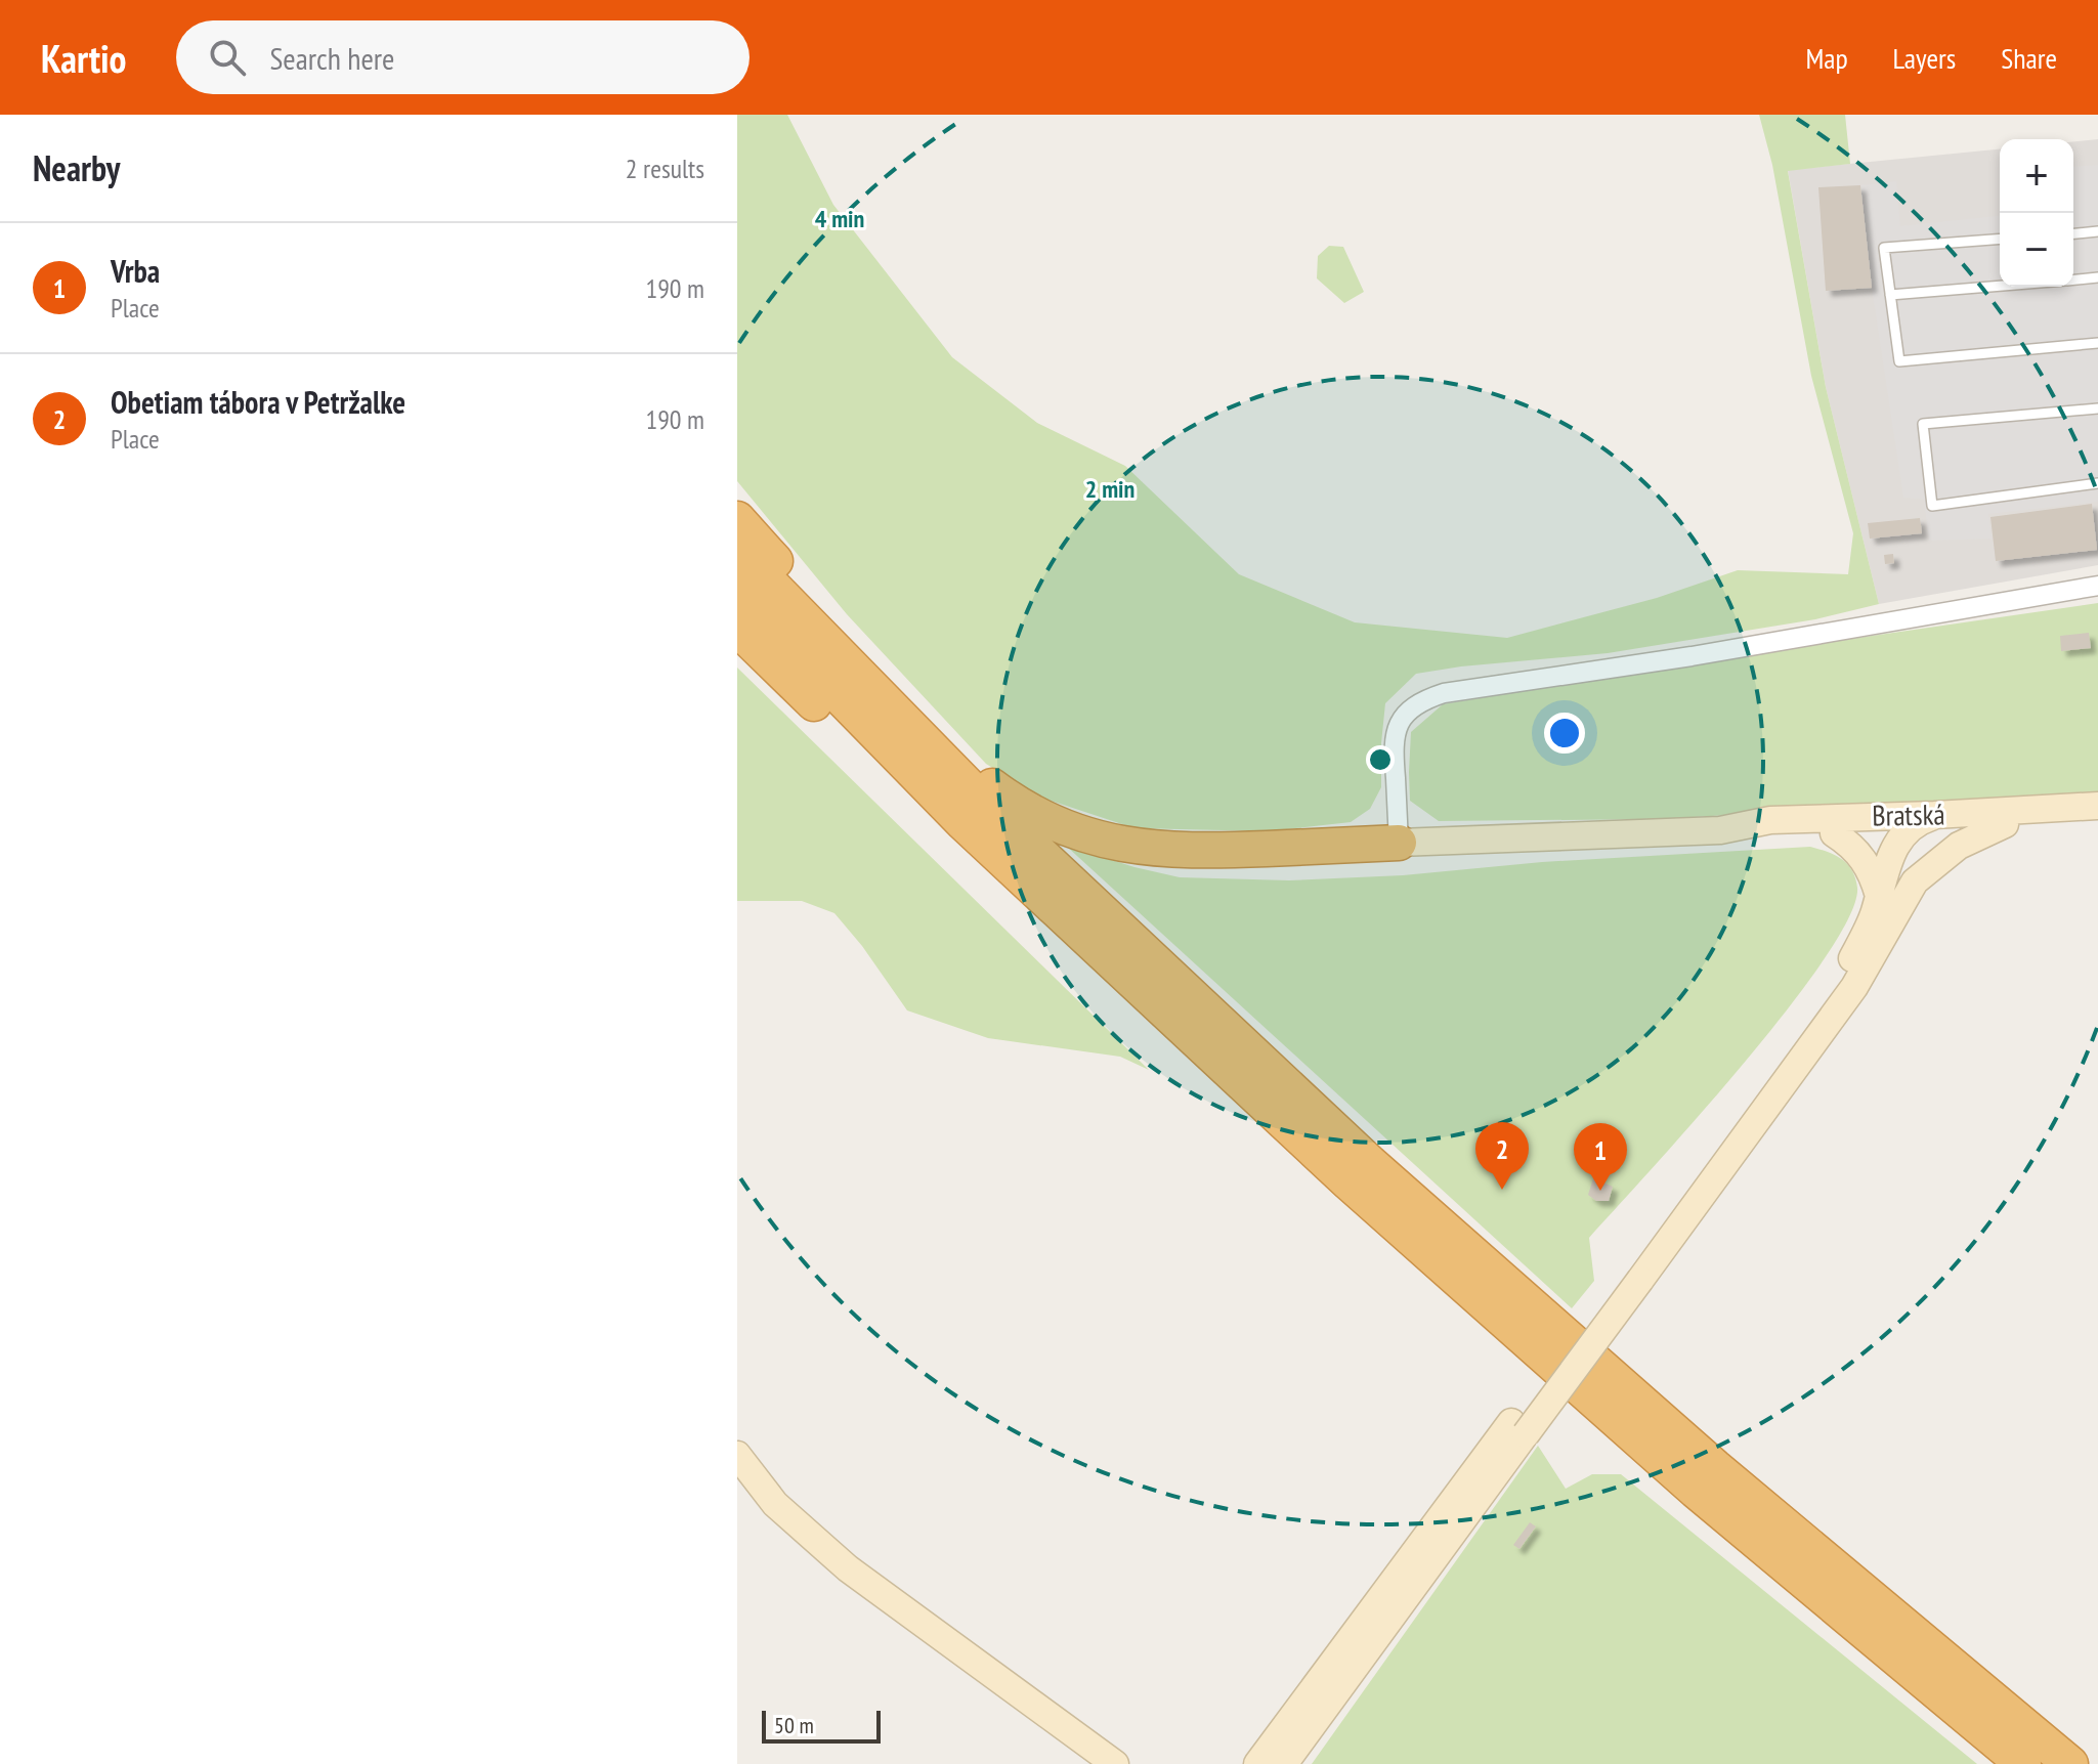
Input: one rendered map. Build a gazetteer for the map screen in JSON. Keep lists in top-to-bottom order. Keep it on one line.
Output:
{"streets":{"main road":["Bratská"]},"scale_bar":"50 m","page":{"header":"Kartio","search":"Search here","nav":["Map","Layers","Share"],"heading":["Nearby","2 results"],"map_buttons":["+","−"],"list":[{"mark":"1","name":"Vrba","note":"Place","value":"190 m"},{"mark":"2","name":"Obetiam tábora v Petržalke","note":"Place","value":"190 m"}],"pins":["2","1"],"scale":"50 m"},"rings":["4 min","2 min"]}
